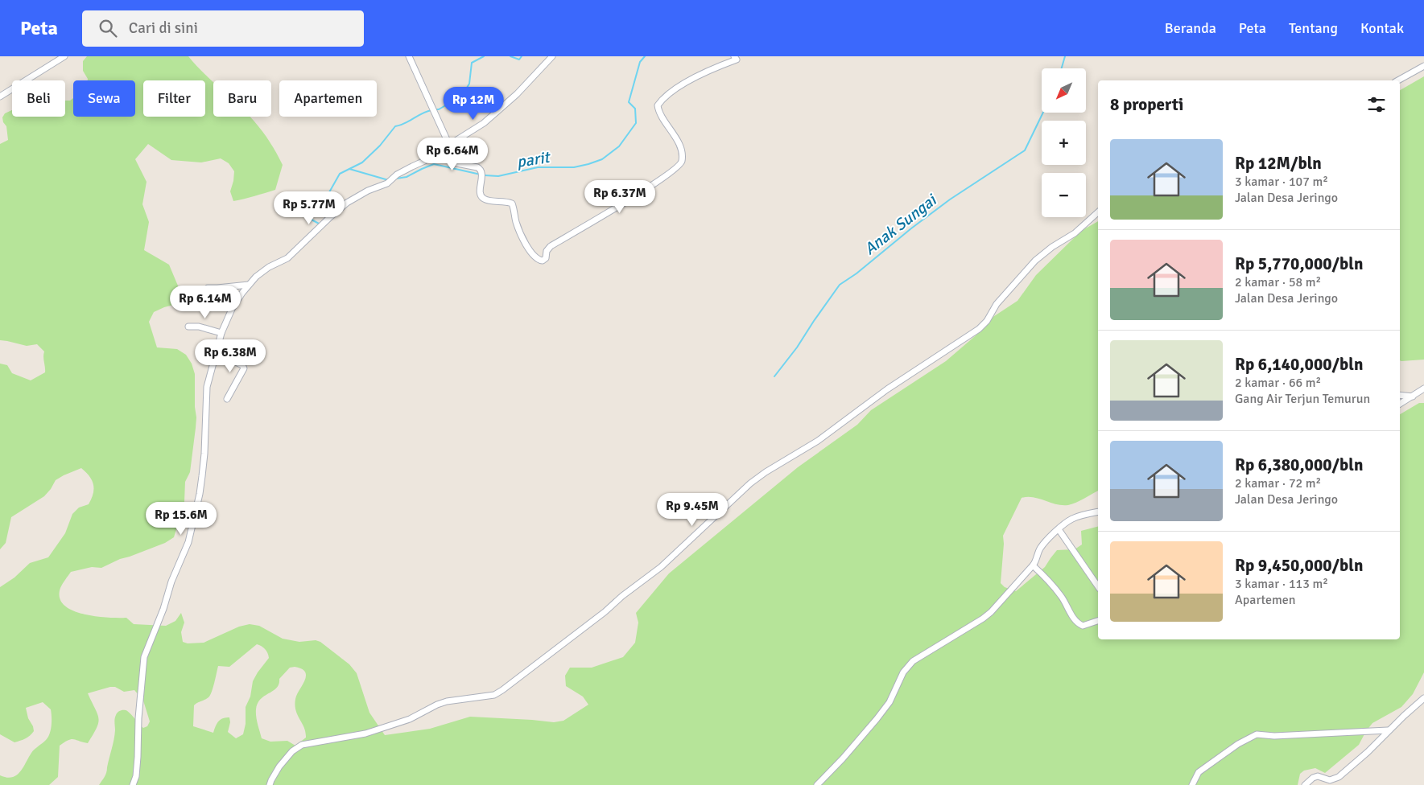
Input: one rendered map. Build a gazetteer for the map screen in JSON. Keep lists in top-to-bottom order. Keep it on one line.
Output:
{"water":["parit","Anak Sungai"],"north":"bottom left","page":{"header":"Peta","search":"Cari di sini","nav":["Beranda","Peta","Tentang","Kontak"],"map_buttons":["+","−"],"chip":["Beli","Sewa","Filter","Baru","Apartemen"],"heading":"8 properti","price":["Rp 12M","Rp 6.64M","Rp 6.37M","Rp 5.77M","Rp 6.14M","Rp 6.38M","Rp 9.45M","Rp 15.6M"],"list":[{"name":"Rp 12M/bln","note":"3 kamar · 107 m² · Jalan Desa Jeringo"},{"name":"Rp 5,770,000/bln","note":"2 kamar · 58 m² · Jalan Desa Jeringo"},{"name":"Rp 6,140,000/bln","note":"2 kamar · 66 m² · Gang Air Terjun Temurun"},{"name":"Rp 6,380,000/bln","note":"2 kamar · 72 m² · Jalan Desa Jeringo"},{"name":"Rp 9,450,000/bln","note":"3 kamar · 113 m² · Apartemen"}]}}
